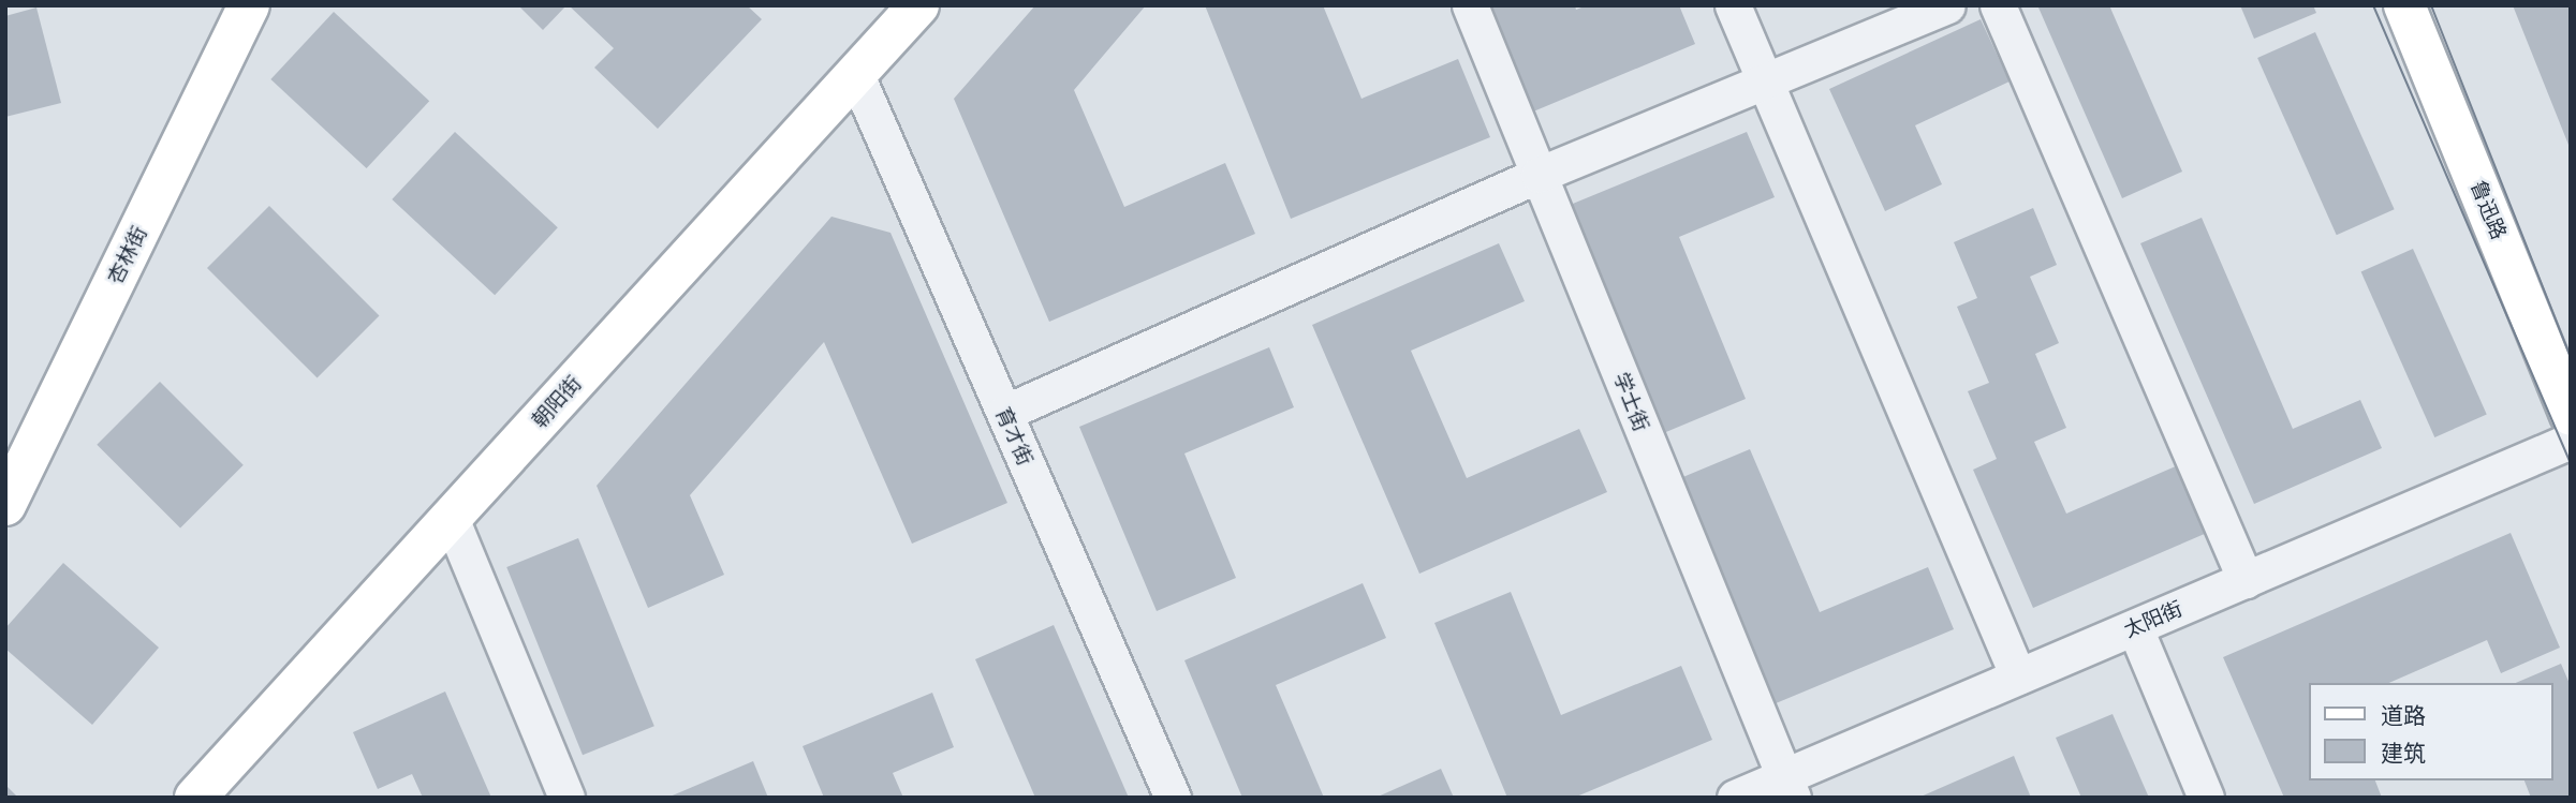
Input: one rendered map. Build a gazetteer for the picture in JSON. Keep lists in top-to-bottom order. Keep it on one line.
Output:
{"streets":{"main road":["鲁迅路","杏林街","朝阳街"],"street":["学士街","育才街","太阳街"]},"crossings":[["朝阳街","育才街"],["学士街","太阳街"]],"legend":["道路","建筑"]}
